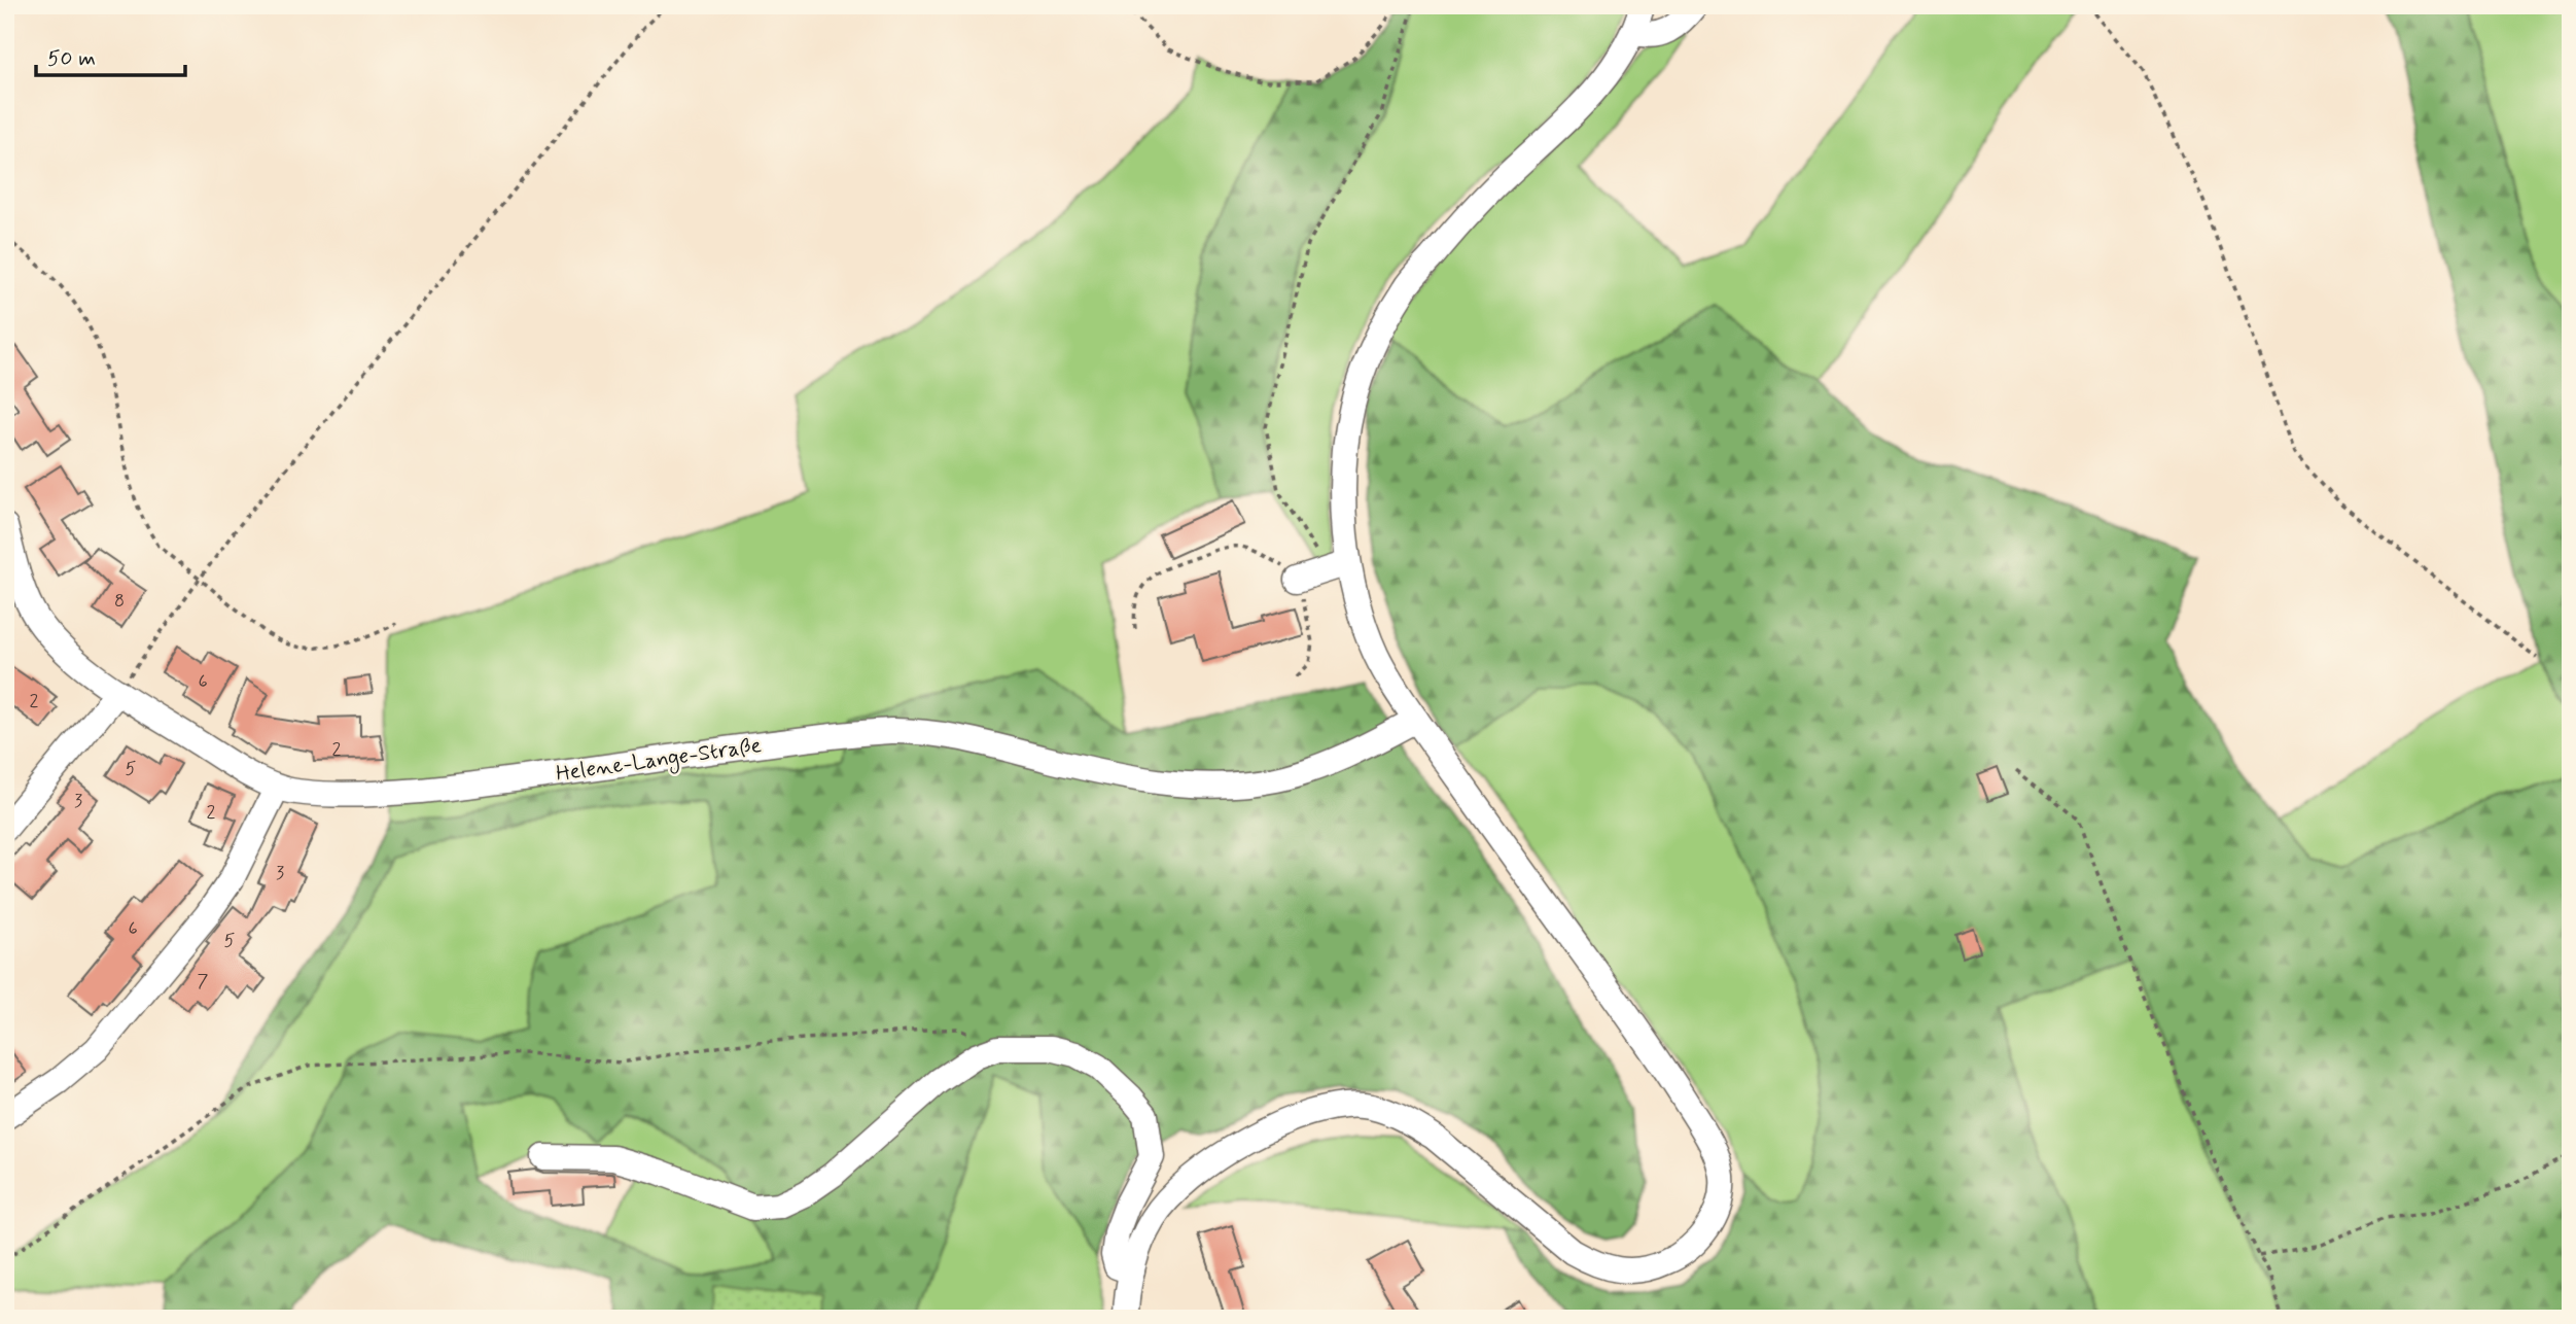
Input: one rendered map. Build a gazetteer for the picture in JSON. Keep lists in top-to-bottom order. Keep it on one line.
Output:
{"streets":{"street":["Helene-Lange-Straße"]},"house_numbers":["8","6","2","2","5","3","2","3","6","5","7"],"scale_bar":"50 m"}
